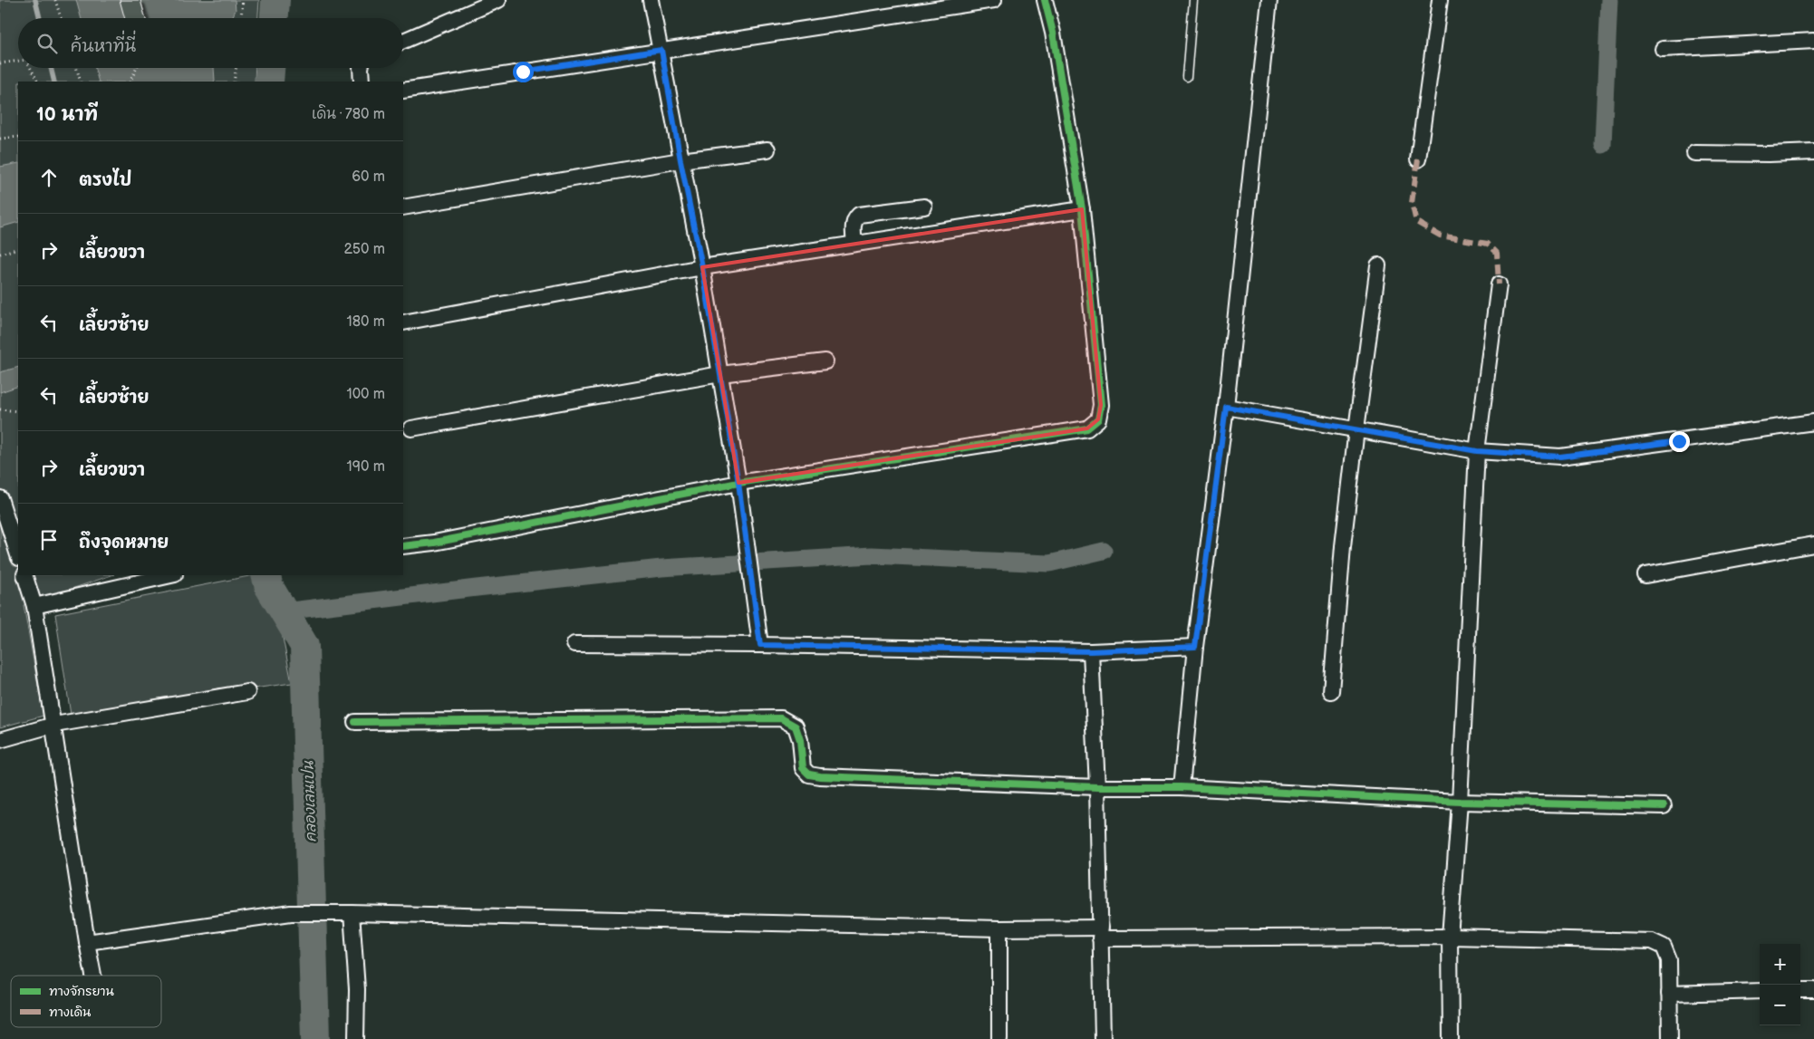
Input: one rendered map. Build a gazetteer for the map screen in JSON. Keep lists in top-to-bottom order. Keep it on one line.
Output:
{"water":["คลองเลนเปน"],"legend":["ทางจักรยาน","ทางเดิน"],"page":{"search":"ค้นหาที่นี่","heading":["10 นาที","เดิน · 780 m"],"list":[["ตรงไป","60 m"],["เลี้ยวขวา","250 m"],["เลี้ยวซ้าย","180 m"],["เลี้ยวซ้าย","100 m"],["เลี้ยวขวา","190 m"],"ถึงจุดหมาย"],"map_buttons":["+","−"]}}
